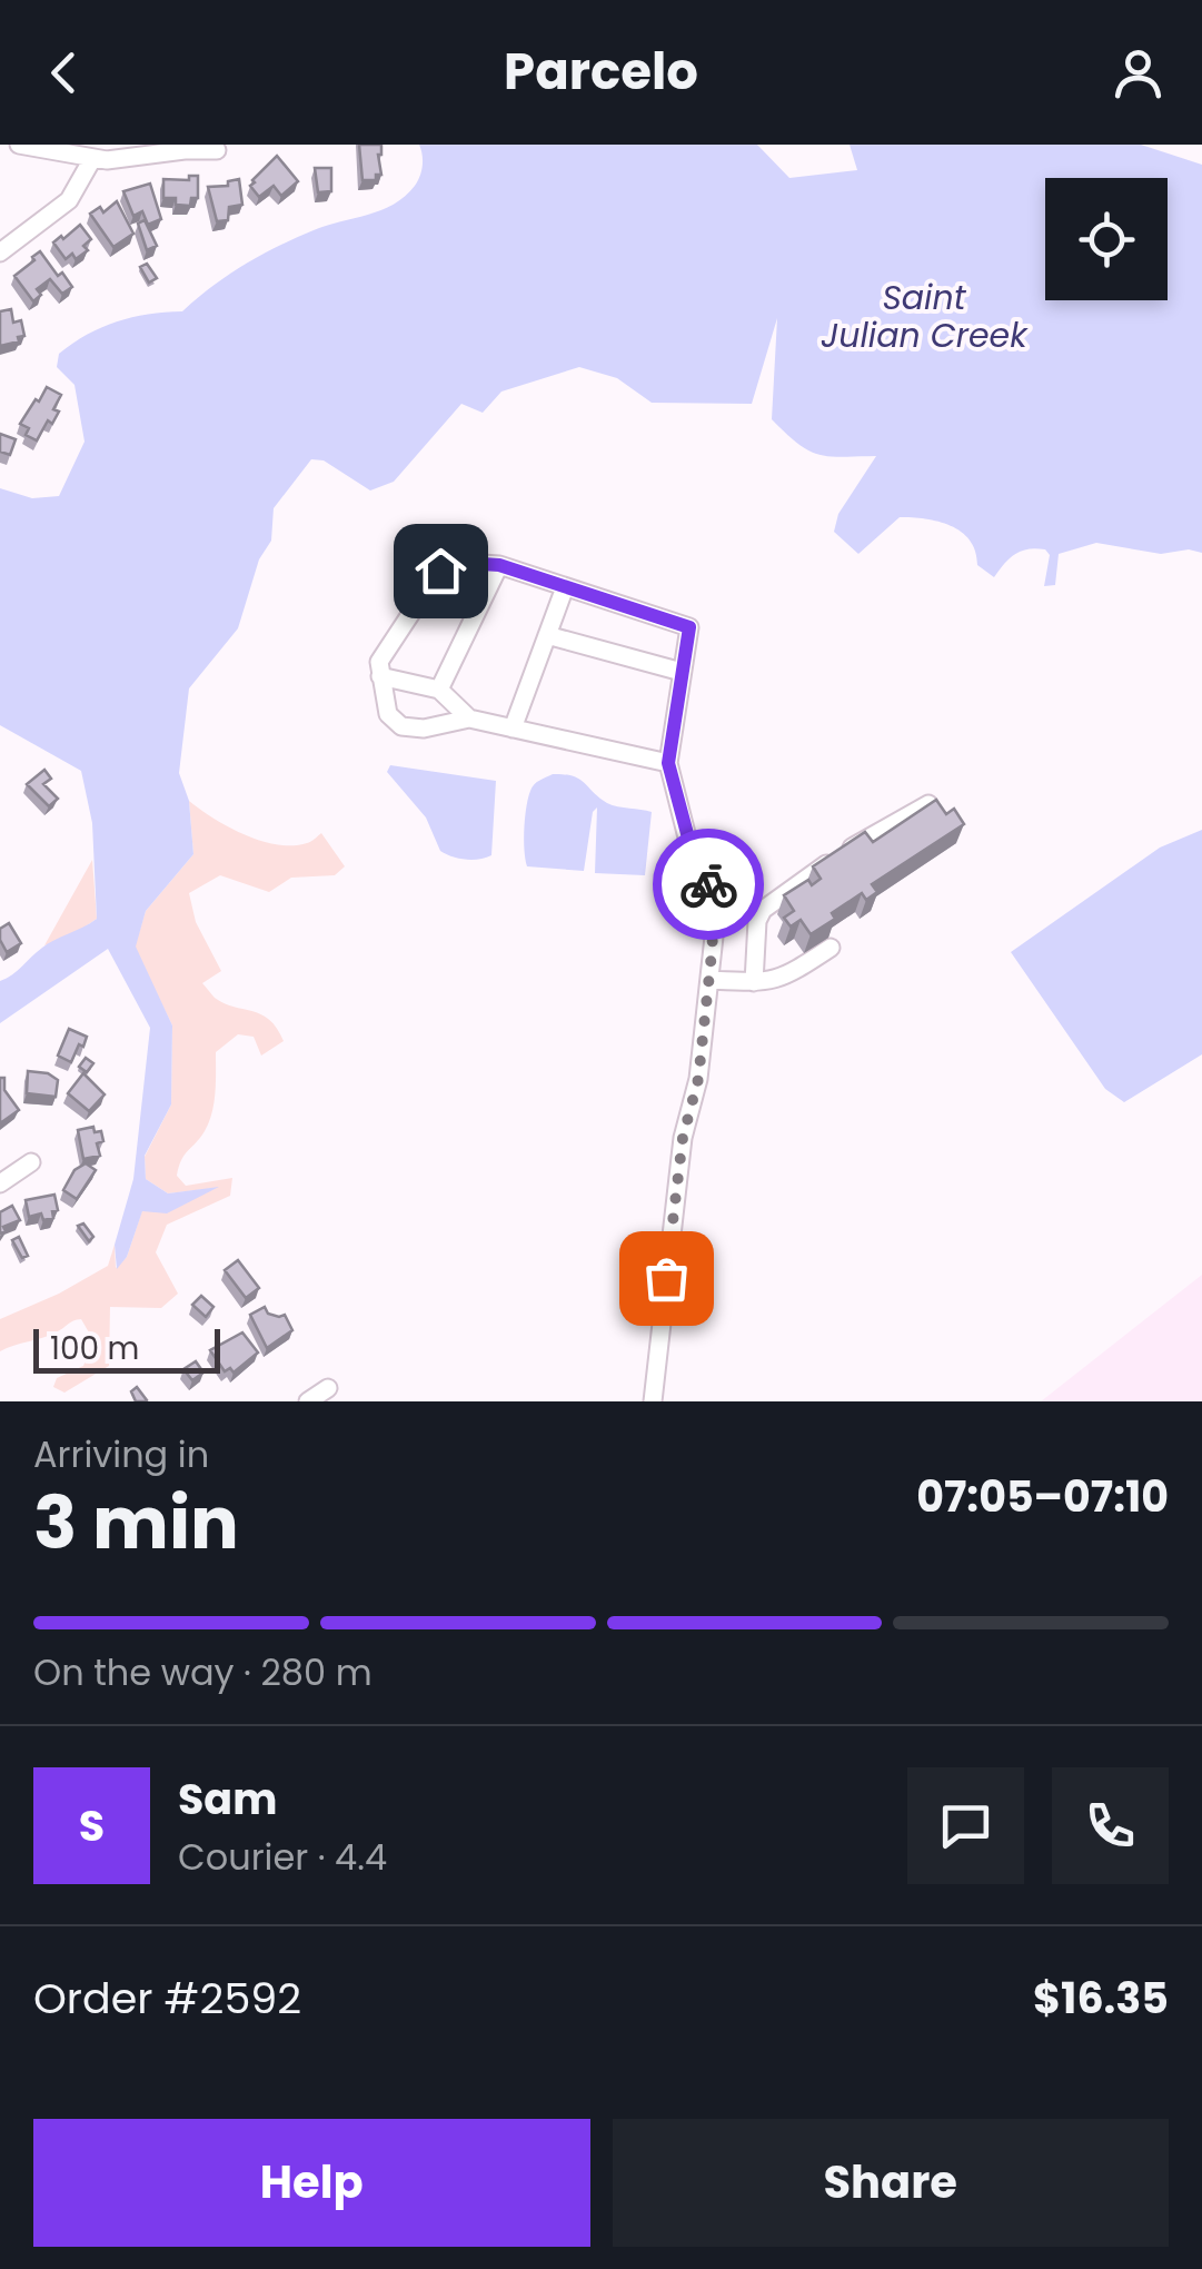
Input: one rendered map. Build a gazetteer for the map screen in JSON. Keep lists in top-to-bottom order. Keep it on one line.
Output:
{"water":["Saint Julian Creek"],"scale_bar":"100 m","page":{"header":"Parcelo","scale":"100 m","heading":["3 min","Arriving in","07:05–07:10"],"panel":["Sam","Courier · 4.4","Order #2592","$16.35"],"bar":"On the way · 280 m","round":"S","buttons":["Help","Share"]}}
